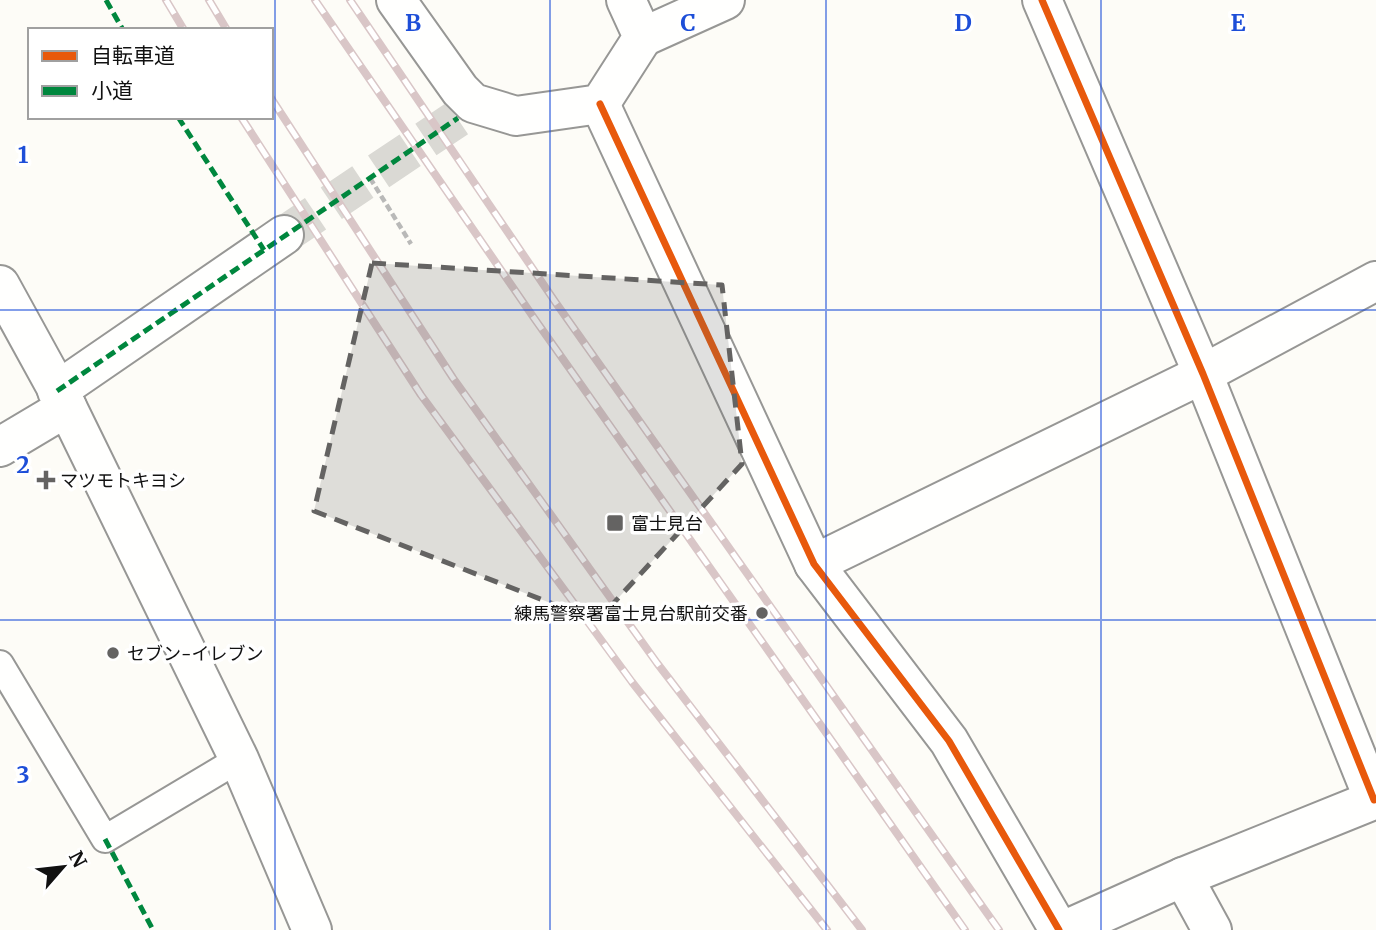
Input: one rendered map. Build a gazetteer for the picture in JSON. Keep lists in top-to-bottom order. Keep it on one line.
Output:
{"places":{"health":["マツモトキヨシ"],"transit":["富士見台"],"other":["練馬警察署富士見台駅前交番","セブン-イレブン"]},"legend":["自転車道","小道"],"north":"top right","grid":{"columns":["B","C","D","E"],"rows":["1","2","3"]}}
